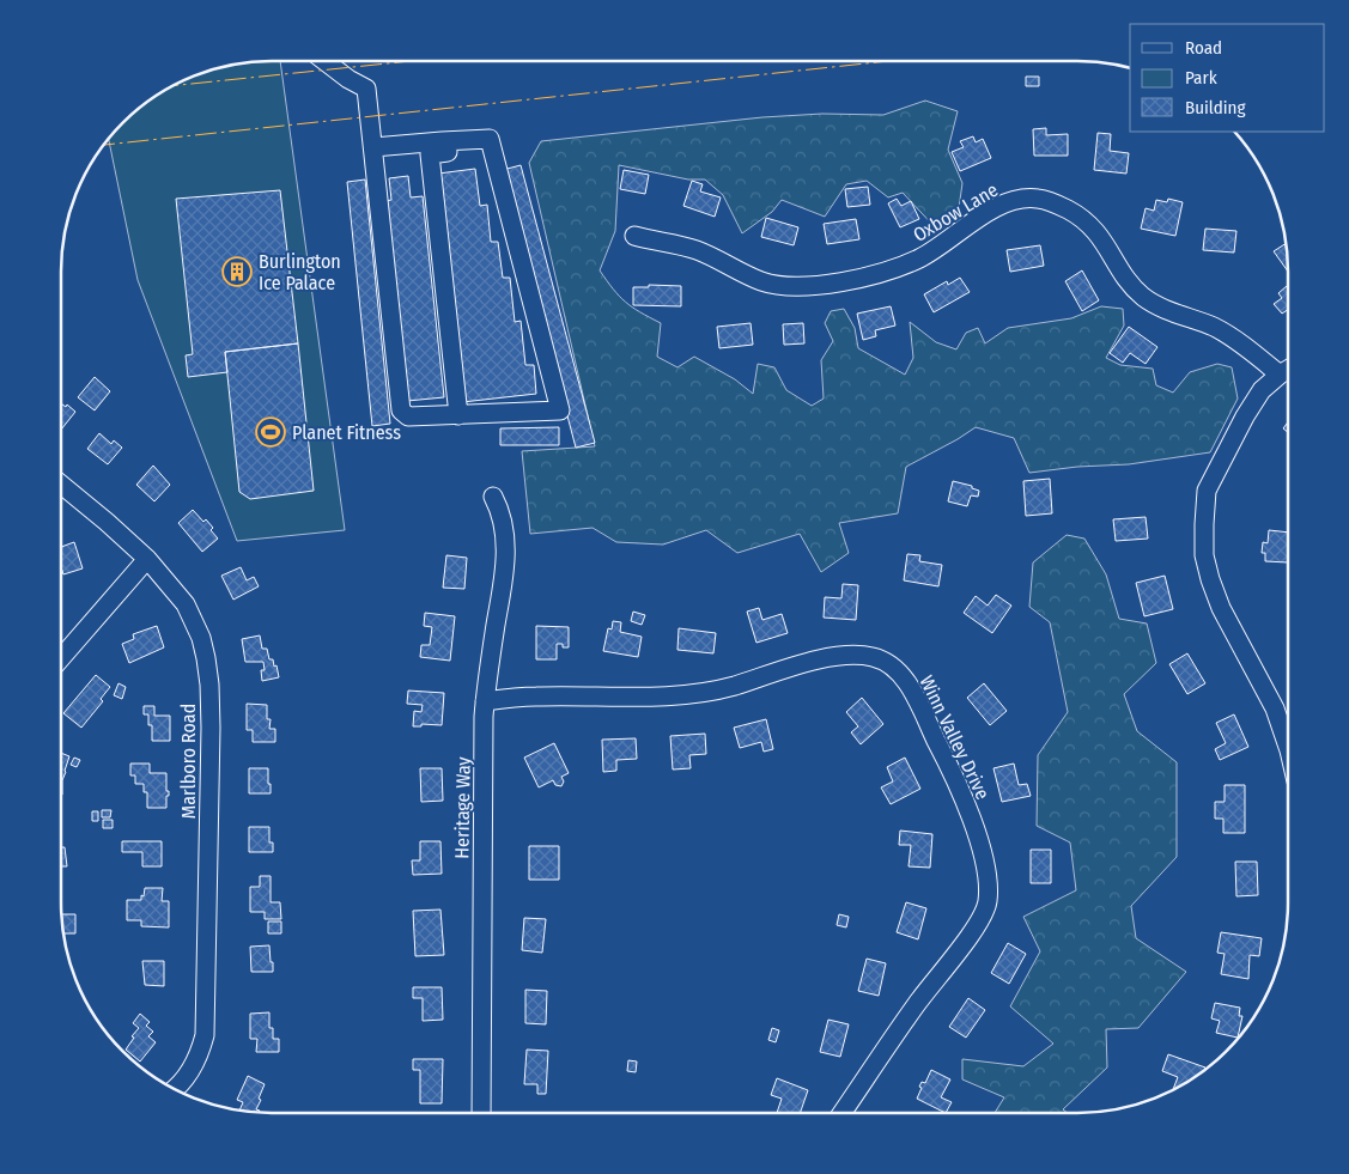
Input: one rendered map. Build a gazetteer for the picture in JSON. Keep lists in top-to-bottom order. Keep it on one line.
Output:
{"streets":{"street":["Oxbow Lane","Winn Valley Drive","Marlboro Road","Heritage Way"]},"crossings":[["Winn Valley Drive","Heritage Way"]],"places":{"building":["Burlington Ice Palace"],"sports":["Planet Fitness"]},"legend":["Road","Park","Building"]}
